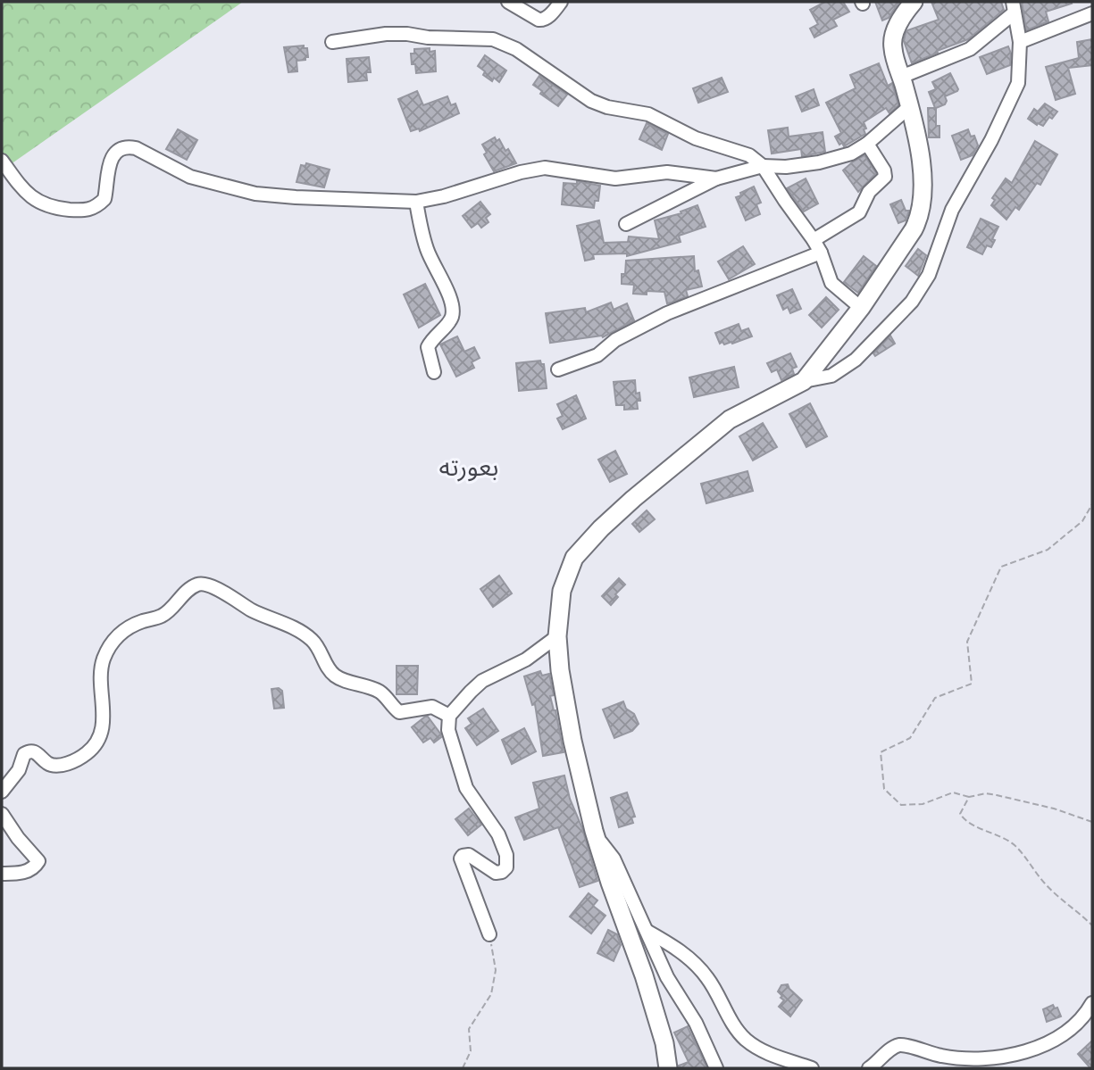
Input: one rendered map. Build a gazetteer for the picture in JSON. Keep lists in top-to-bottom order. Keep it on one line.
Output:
{"districts":["بعورته"]}
